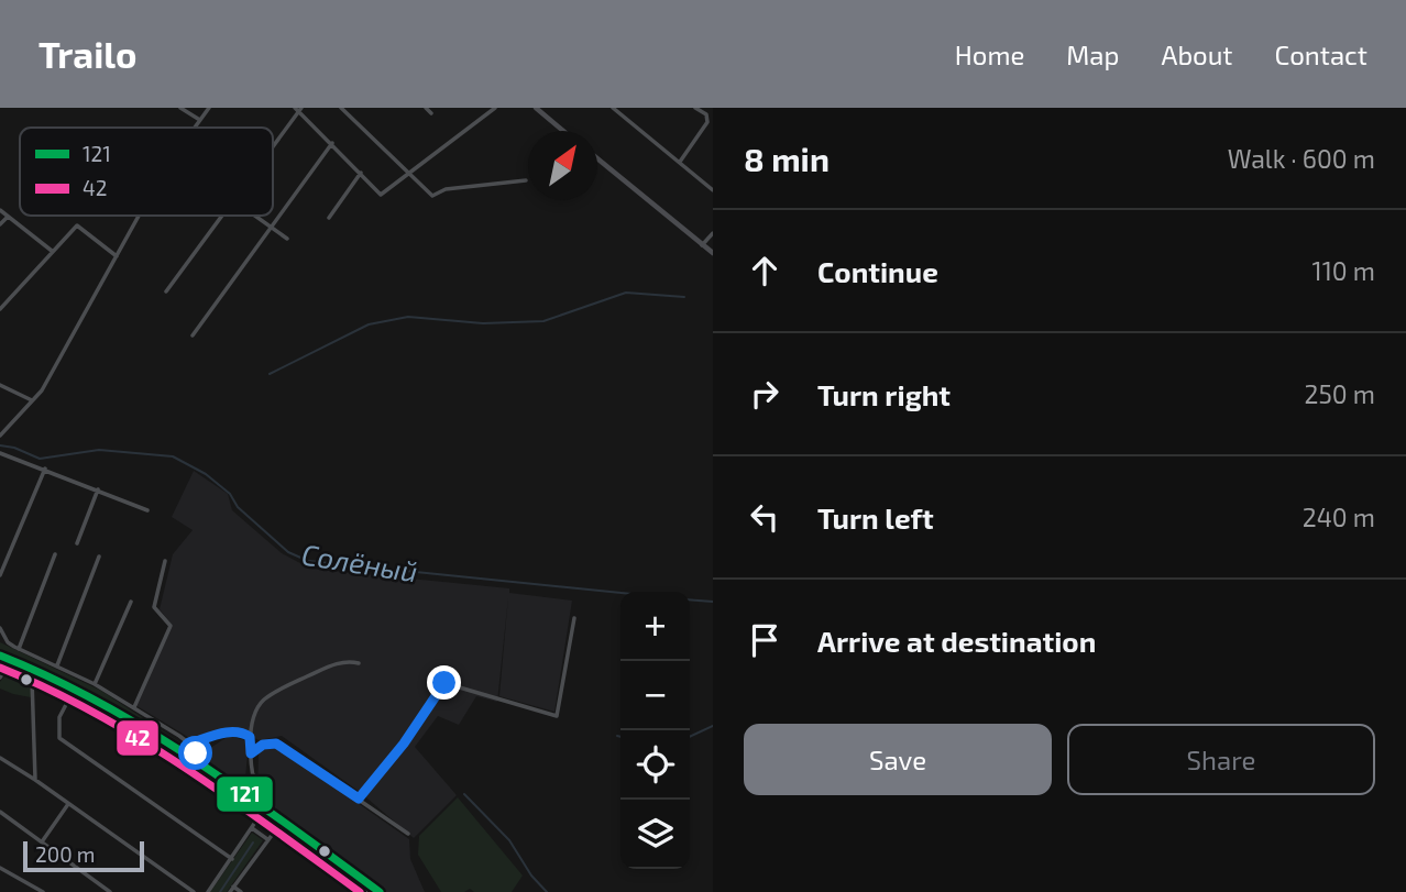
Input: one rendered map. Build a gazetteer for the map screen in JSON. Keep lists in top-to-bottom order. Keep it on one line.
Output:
{"water":["Солёный"],"lines":["transit line 121","transit line 42"],"legend":["121","42"],"scale_bar":"200 m","north":"top right","page":{"header":"Trailo","nav":["Home","Map","About","Contact"],"heading":["8 min","Walk · 600 m"],"list":[["Continue","110 m"],["Turn right","250 m"],["Turn left","240 m"],"Arrive at destination"],"map_buttons":["+","−"],"buttons":["Save","Share"],"scale":"200 m"}}
